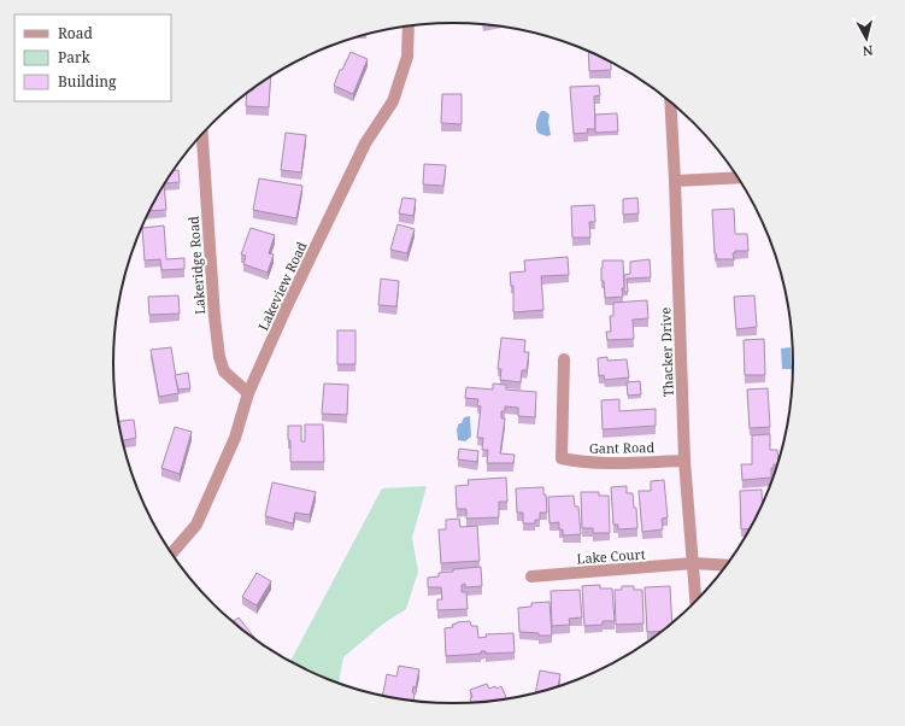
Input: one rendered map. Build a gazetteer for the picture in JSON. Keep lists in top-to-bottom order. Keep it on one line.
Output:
{"streets":{"street":["Lakeridge Road","Lakeview Road","Thacker Drive","Gant Road","Lake Court"]},"crossings":[["Lakeridge Road","Lakeview Road"],["Thacker Drive","Gant Road"],["Thacker Drive","Lake Court"]],"legend":["Road","Park","Building"],"north":"bottom"}
